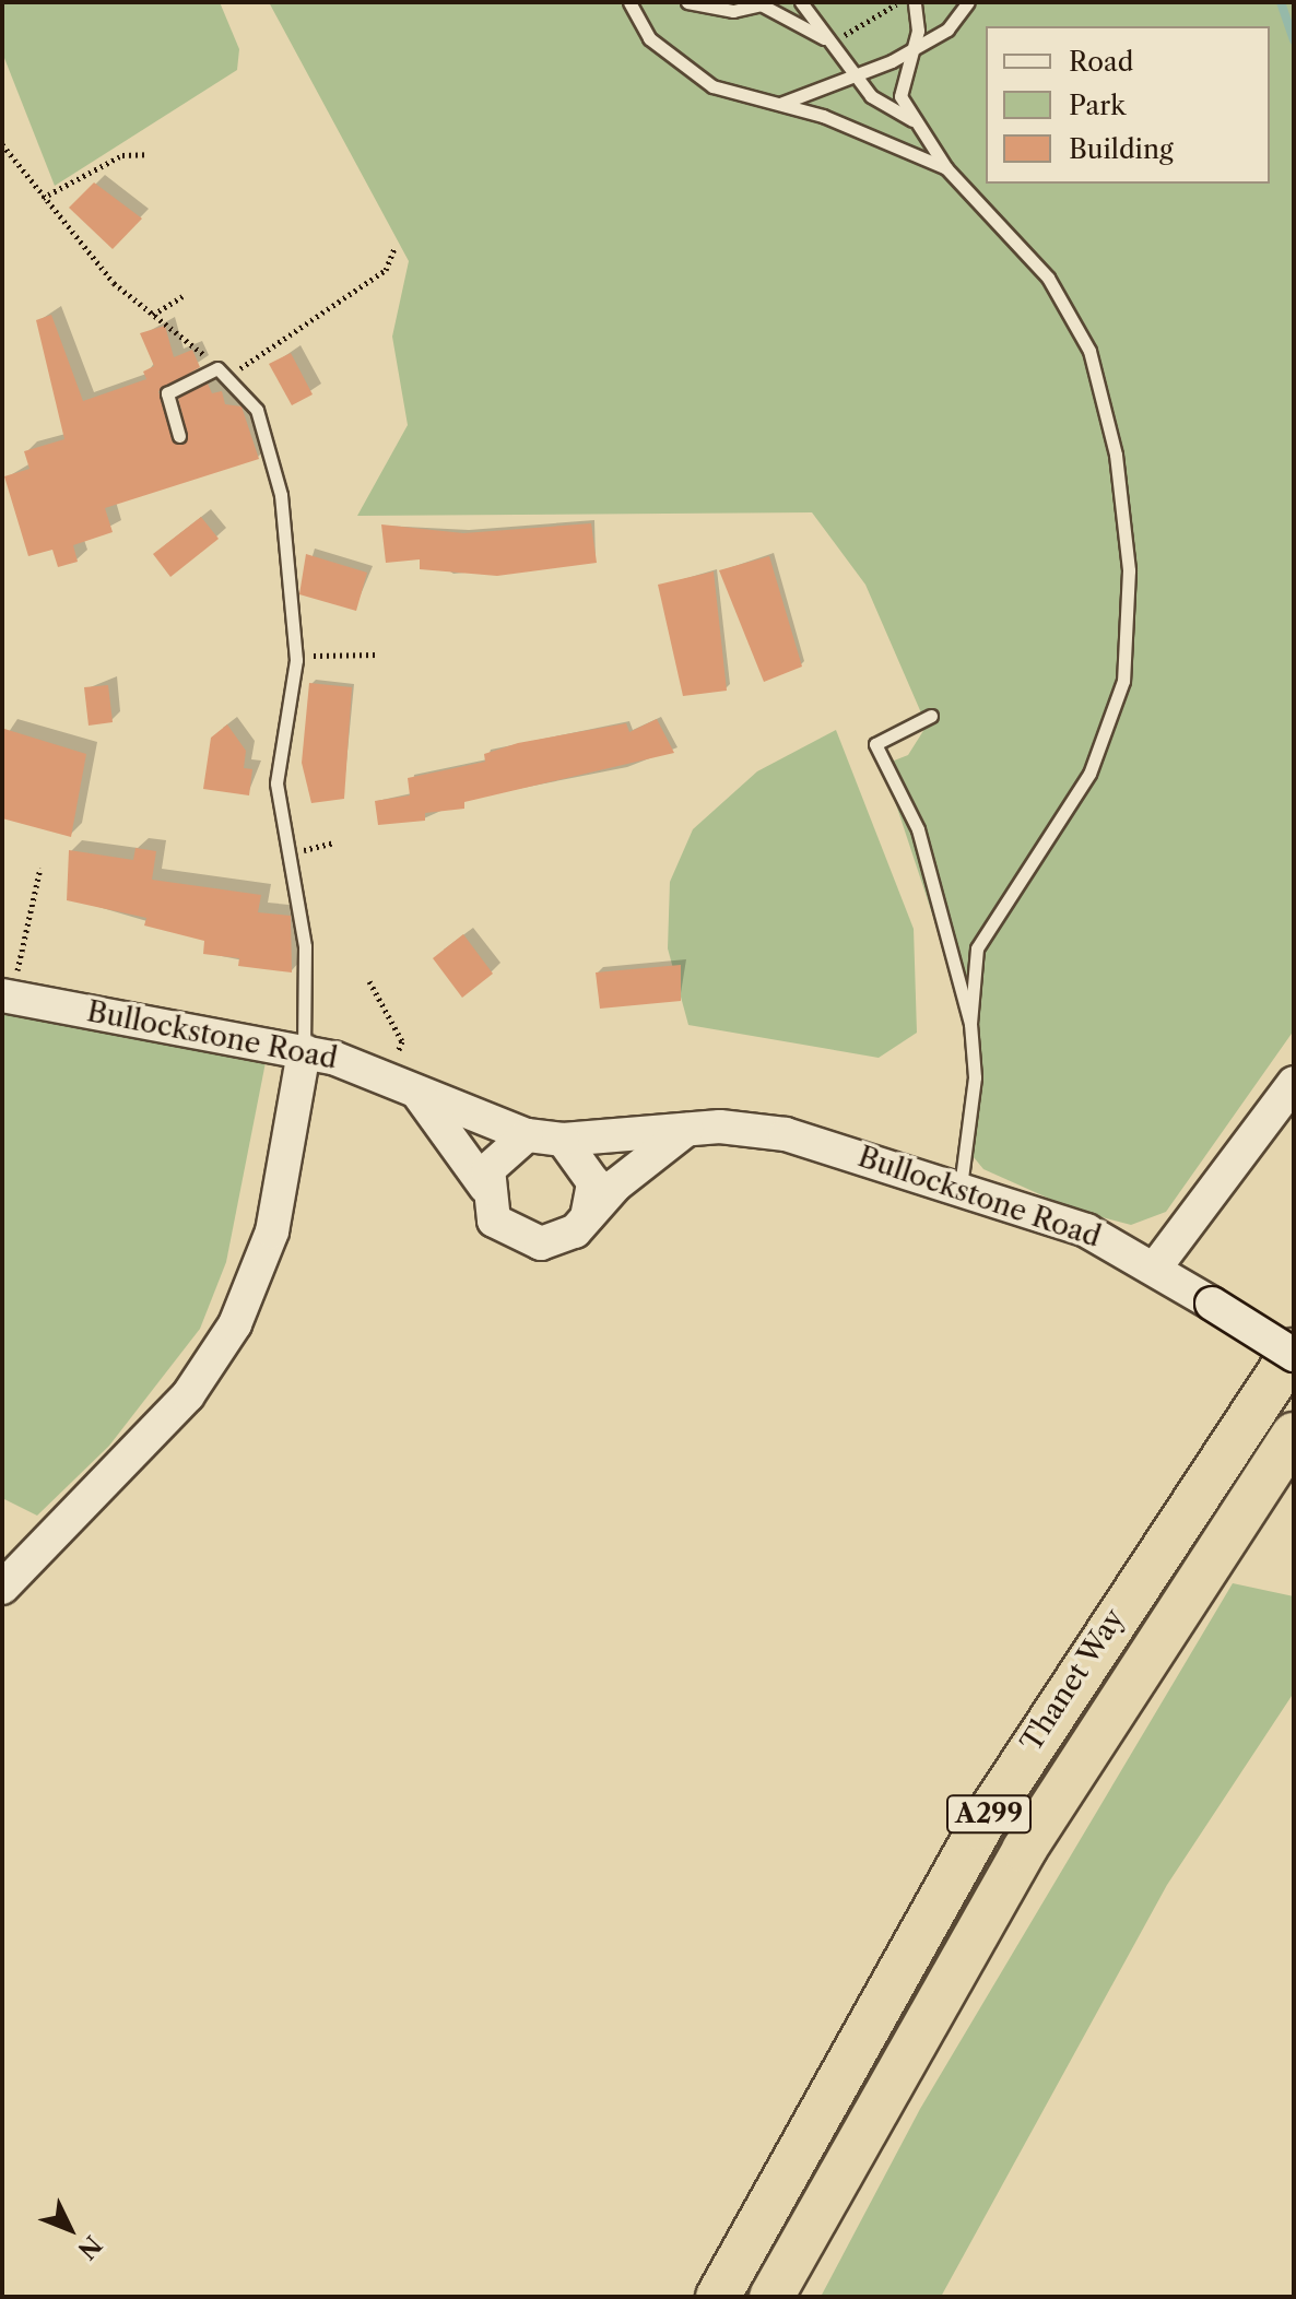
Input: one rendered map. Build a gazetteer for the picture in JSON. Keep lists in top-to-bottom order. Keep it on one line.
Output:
{"streets":{"highway":["Thanet Way","A299"],"street":["Bullockstone Road"]},"crossings":[["Bullockstone Road","Thanet Way"]],"legend":["Road","Park","Building"],"north":"bottom right"}
